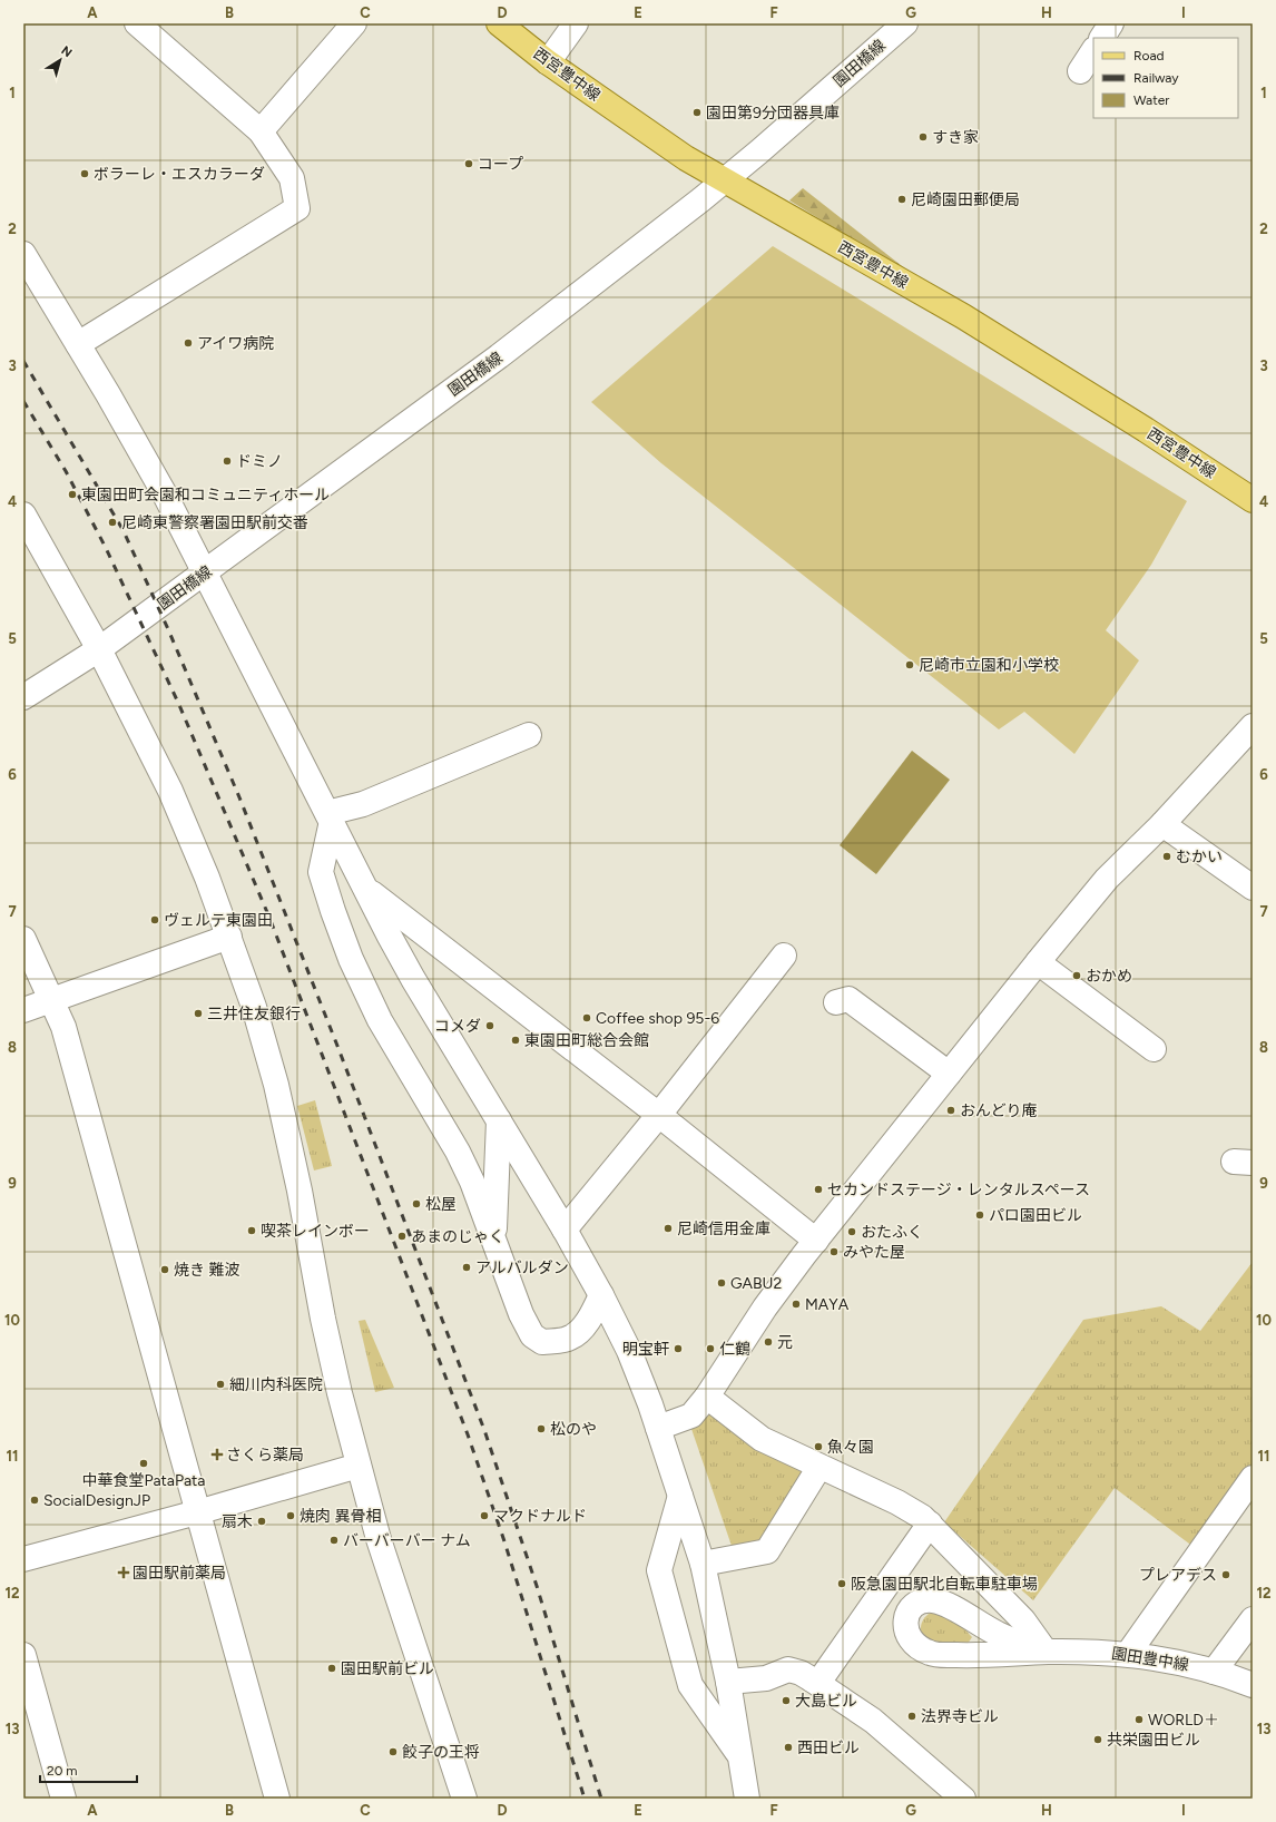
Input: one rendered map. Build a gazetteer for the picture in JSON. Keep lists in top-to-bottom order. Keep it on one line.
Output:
{"streets":{"main road":["西宮豊中線"],"street":["園田橋線","園田豊中線"]},"crossings":[["園田橋線","西宮豊中線"]],"places":{"other":["園田第9分団器具庫","すき家","コープ","ボラーレ・エスカラーダ","尼崎園田郵便局","アイワ病院","ドミノ","東園田町会園和コミュニティホール","尼崎東警察署園田駅前交番","尼崎市立園和小学校","むかい","ヴェルテ東園田","おかめ","三井住友銀行","Coffee shop 95-6","コメダ","東園田町総合会館","おんどり庵","セカンドステージ・レンタルスペース","松屋","パロ園田ビル","尼崎信用金庫","喫茶レインボー","おたふく","あまのじゃく","みやた屋","アルバルダン","焼き 難波","GABU2","MAYA","元","明宝軒","仁鶴","細川内科医院","松のや","魚々園","中華食堂PataPata","SocialDesignJP","焼肉 異骨相","マクドナルド","扇木","バーバーバー ナム","プレアデス","阪急園田駅北自転車駐車場","園田駅前ビル","大島ビル","法界寺ビル","WORLD＋","共栄園田ビル","西田ビル","餃子の王将"],"health":["さくら薬局","園田駅前薬局"]},"legend":["Road","Railway","Water"],"scale_bar":"20 m","north":"top right","grid":{"columns":["A","B","C","D","E","F","G","H","I"],"rows":["1","2","3","4","5","6","7","8","9","10","11","12","13"]}}
